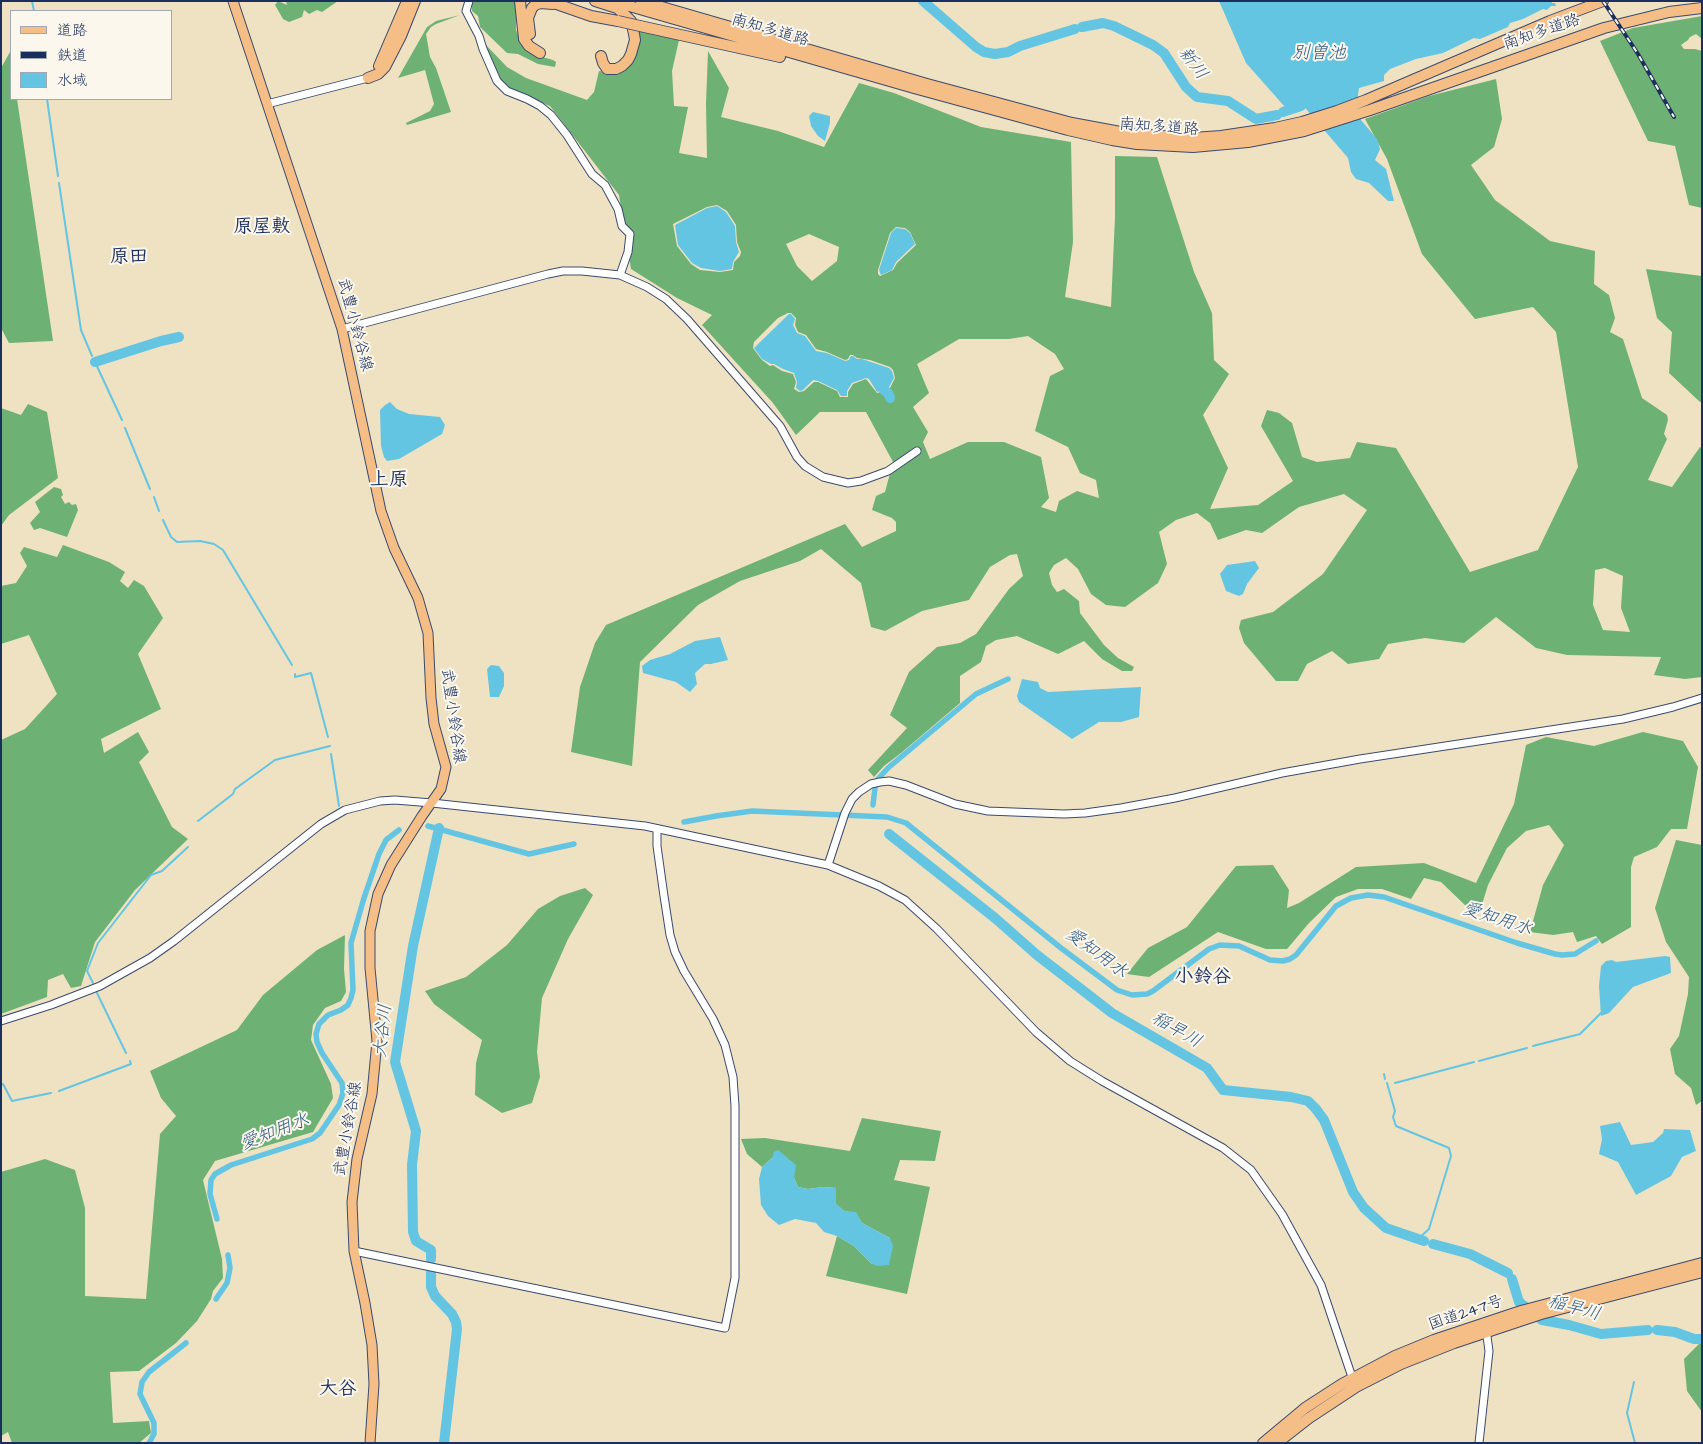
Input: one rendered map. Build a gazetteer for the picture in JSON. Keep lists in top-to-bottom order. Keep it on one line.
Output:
{"streets":{"highway":["南知多道路","国道247号"],"main road":["武豊小鈴谷線"]},"districts":["原屋敷","原田","上原","小鈴谷","大谷"],"water":["別曽池","新川","愛知用水","大谷川","稲早川"],"legend":["道路","鉄道","水域"]}
